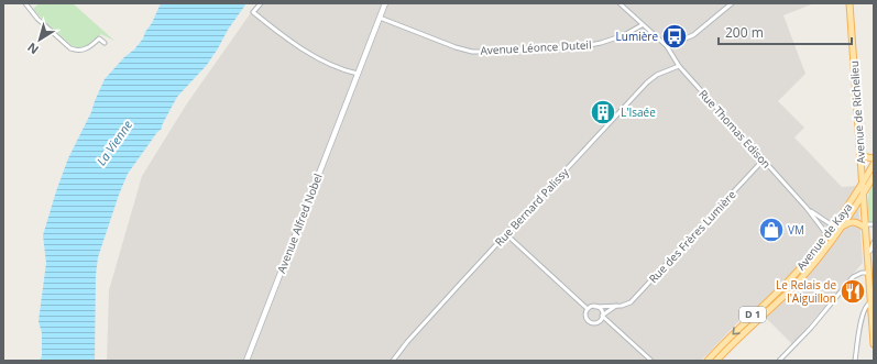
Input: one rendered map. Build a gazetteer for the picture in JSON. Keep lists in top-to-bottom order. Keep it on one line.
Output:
{"streets":{"main road":["Avenue de Richelieu","Avenue de Kaya","D 1"],"street":["Avenue Léonce Duteil","Rue Thomas Edison","Rue Bernard Palissy","Avenue Alfred Nobel","Rue des Frères Lumière"]},"crossings":[["Avenue Léonce Duteil","Rue Thomas Edison"],["Avenue Léonce Duteil","Avenue Alfred Nobel"],["Avenue de Richelieu","Avenue de Kaya"],["Avenue de Richelieu","D 1"],["Rue Thomas Edison","Rue Bernard Palissy"],["Rue Thomas Edison","Rue des Frères Lumière"],["Rue Thomas Edison","Avenue de Kaya"],["Avenue de Kaya","D 1"]],"water":["La Vienne"],"places":{"bus stop":["Lumière"],"building":["L'Isaée"],"shop":["VM"],"restaurant":["Le Relais de l'Aiguillon"]},"scale_bar":"200 m","north":"bottom left"}
